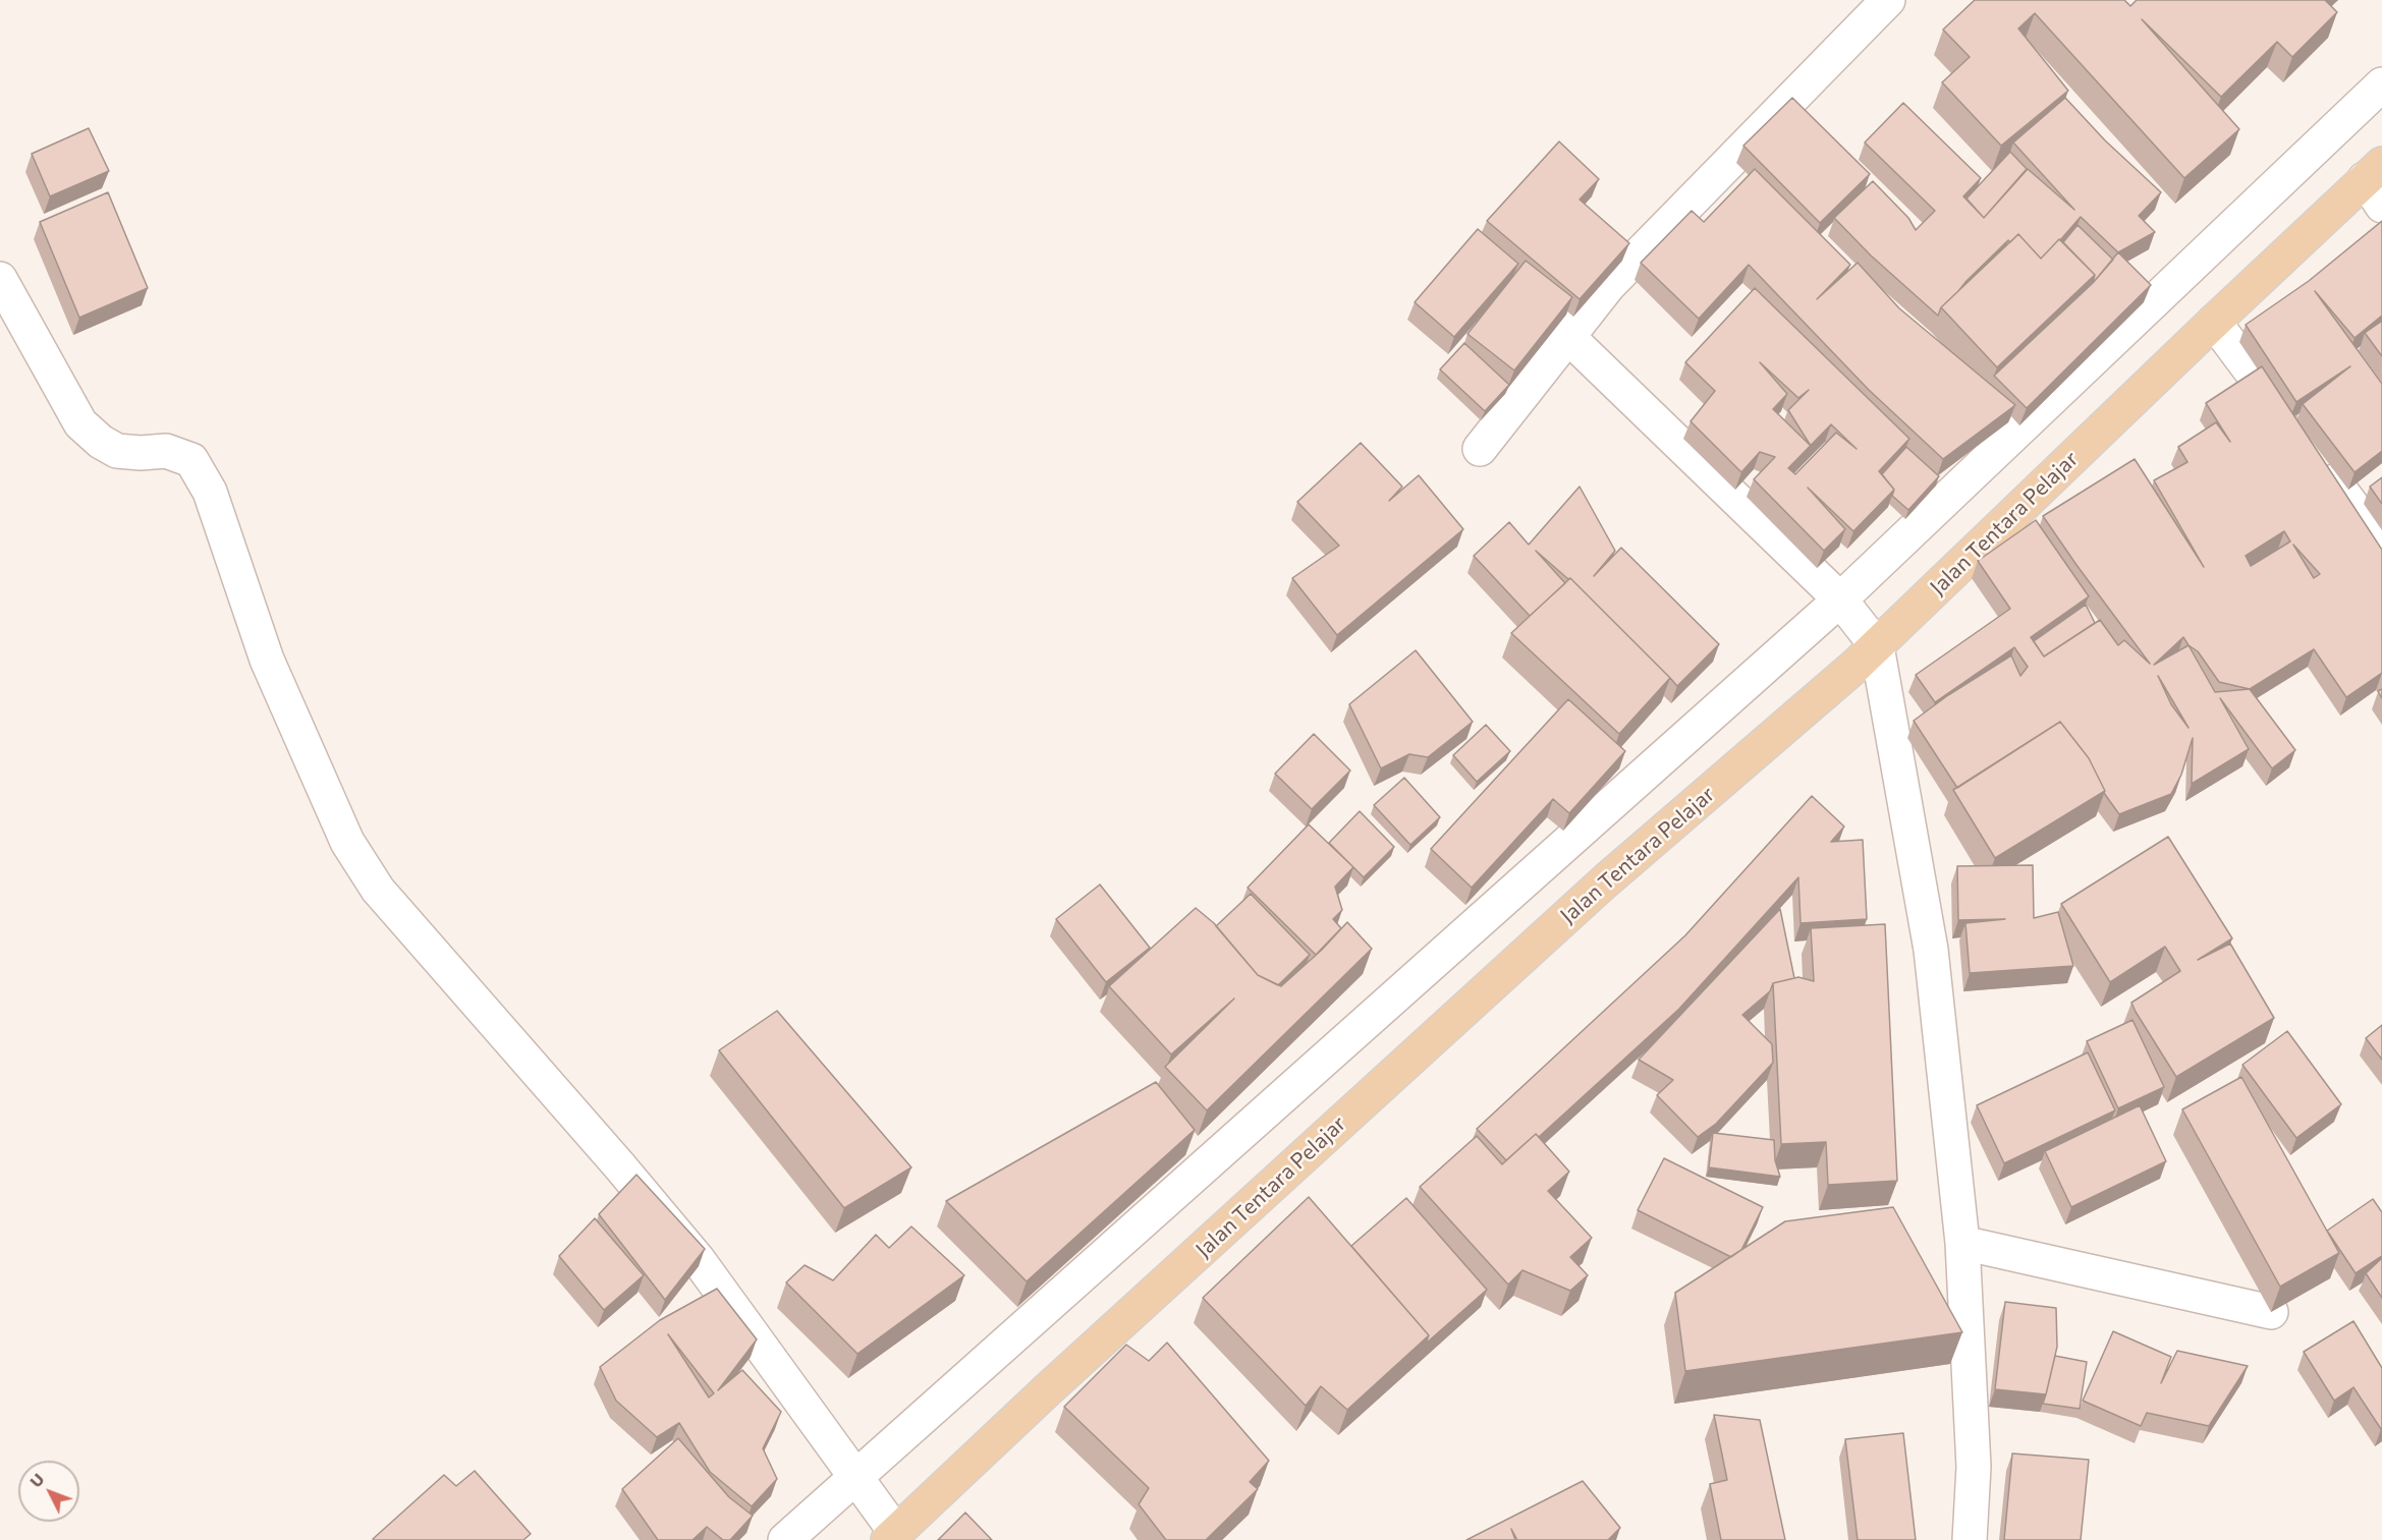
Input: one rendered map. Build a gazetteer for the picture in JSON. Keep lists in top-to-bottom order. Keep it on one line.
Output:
{"streets":{"main road":["Jalan Tentara Pelajar"]},"north":"top left"}
